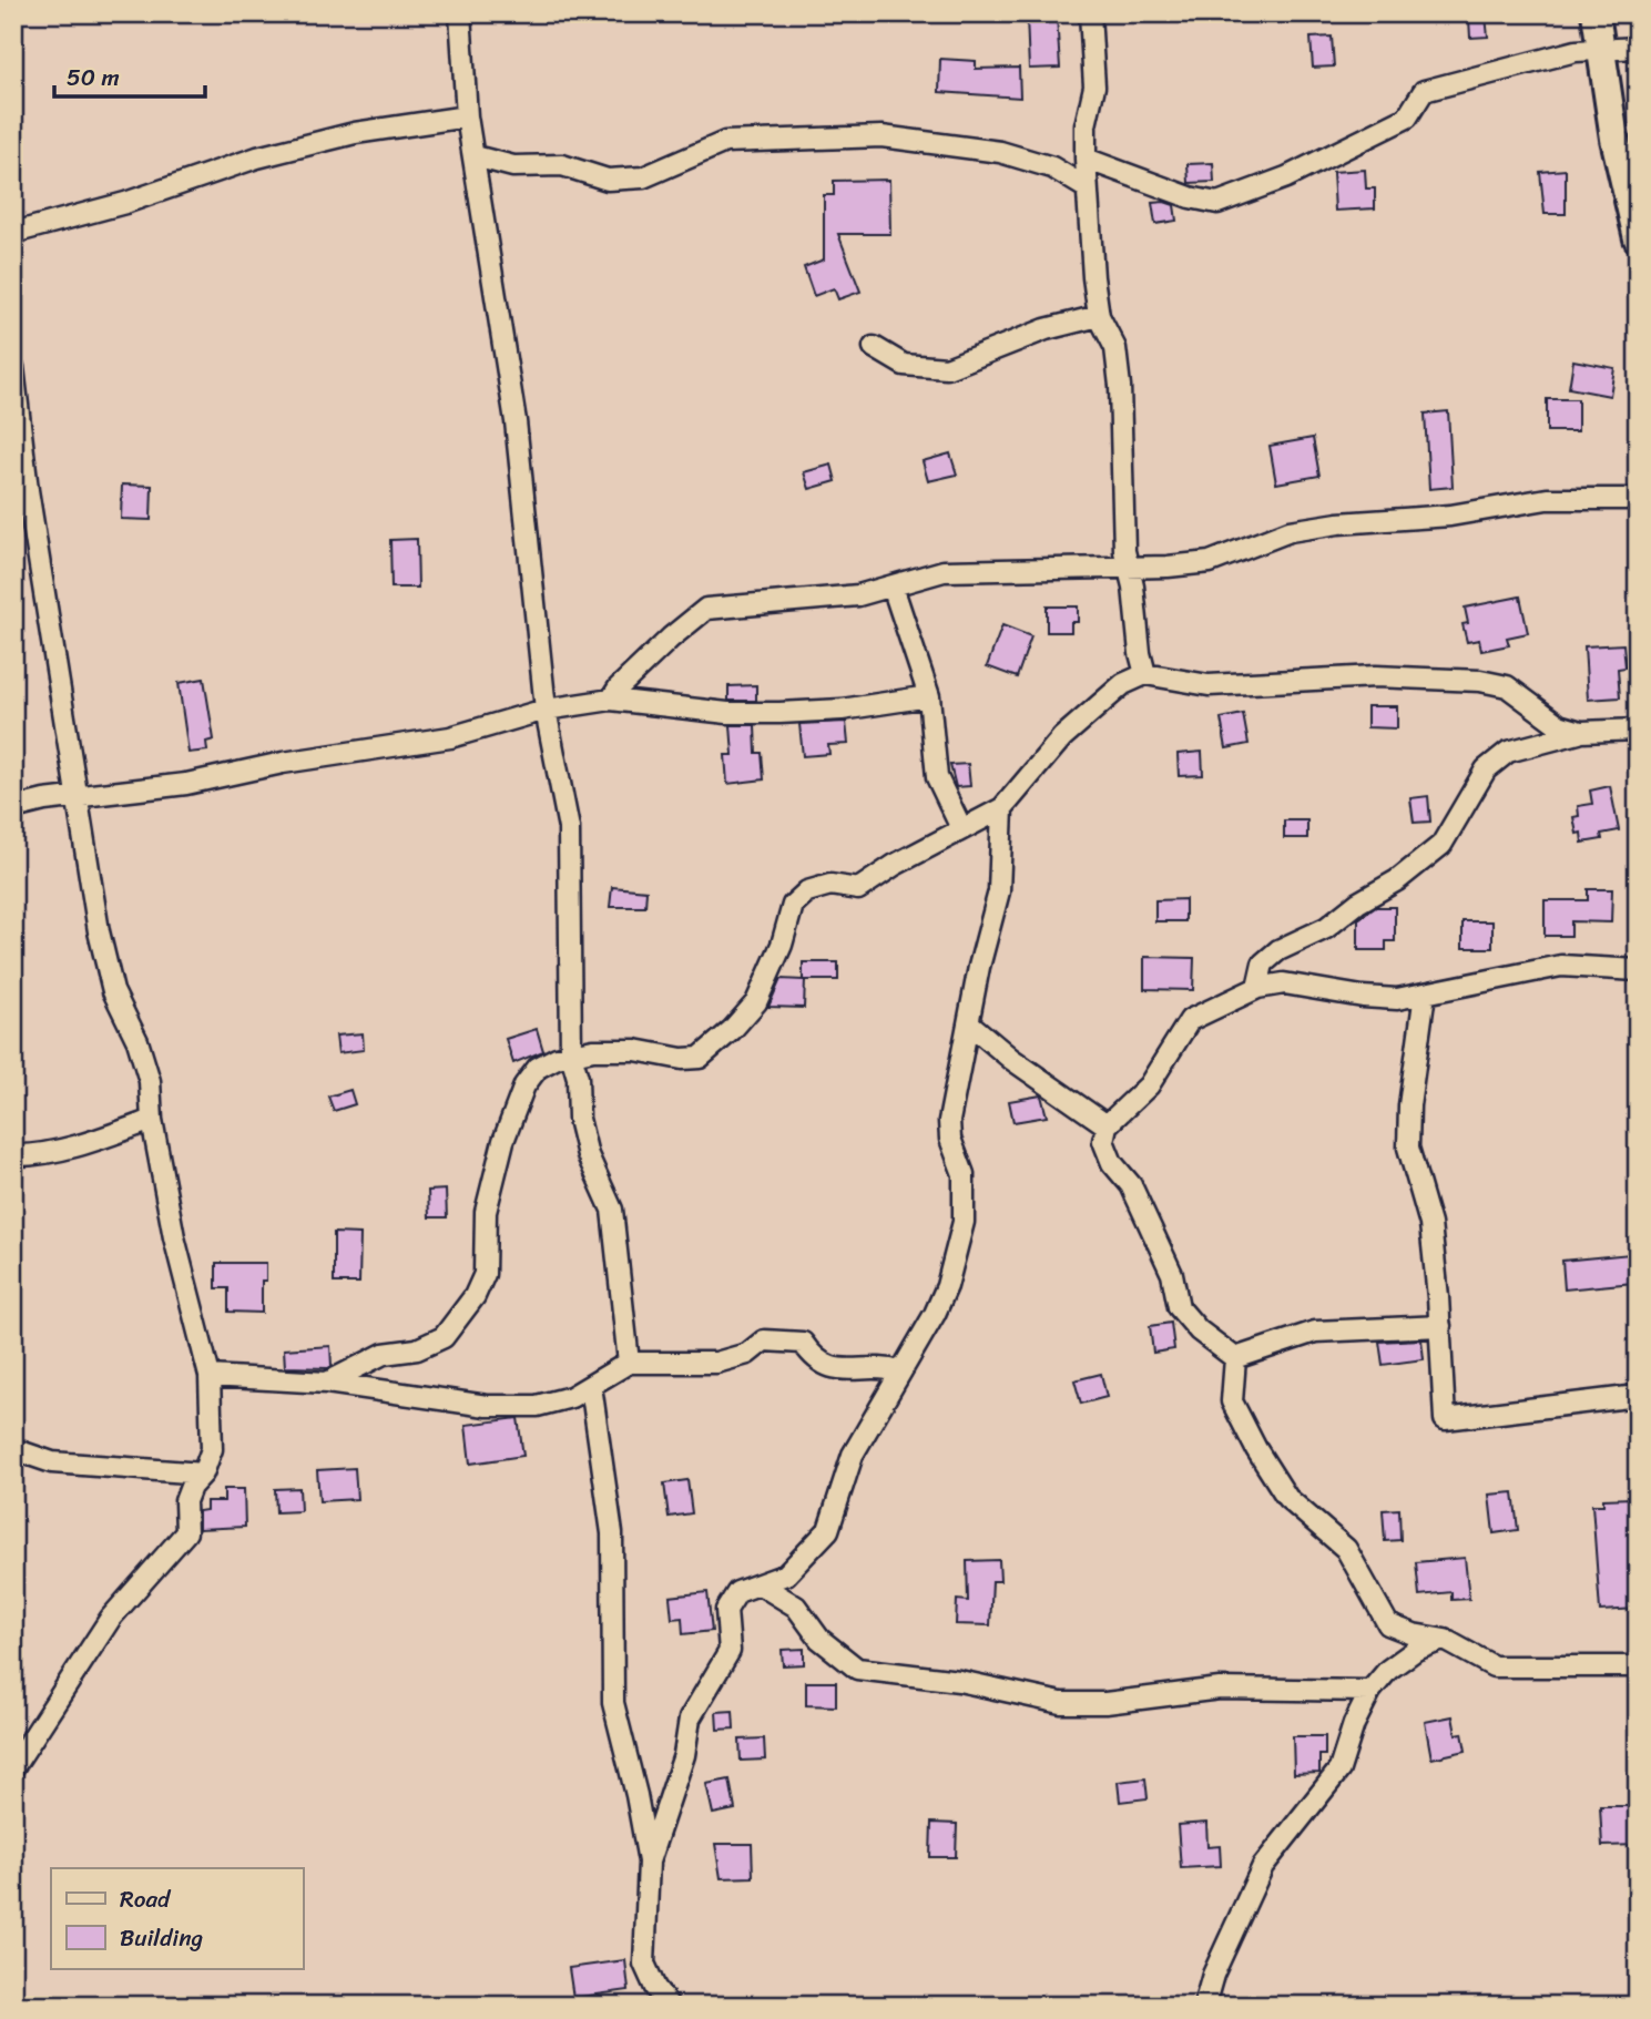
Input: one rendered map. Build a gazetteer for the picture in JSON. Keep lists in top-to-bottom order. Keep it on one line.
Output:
{"legend":["Road","Building"],"scale_bar":"50 m"}
